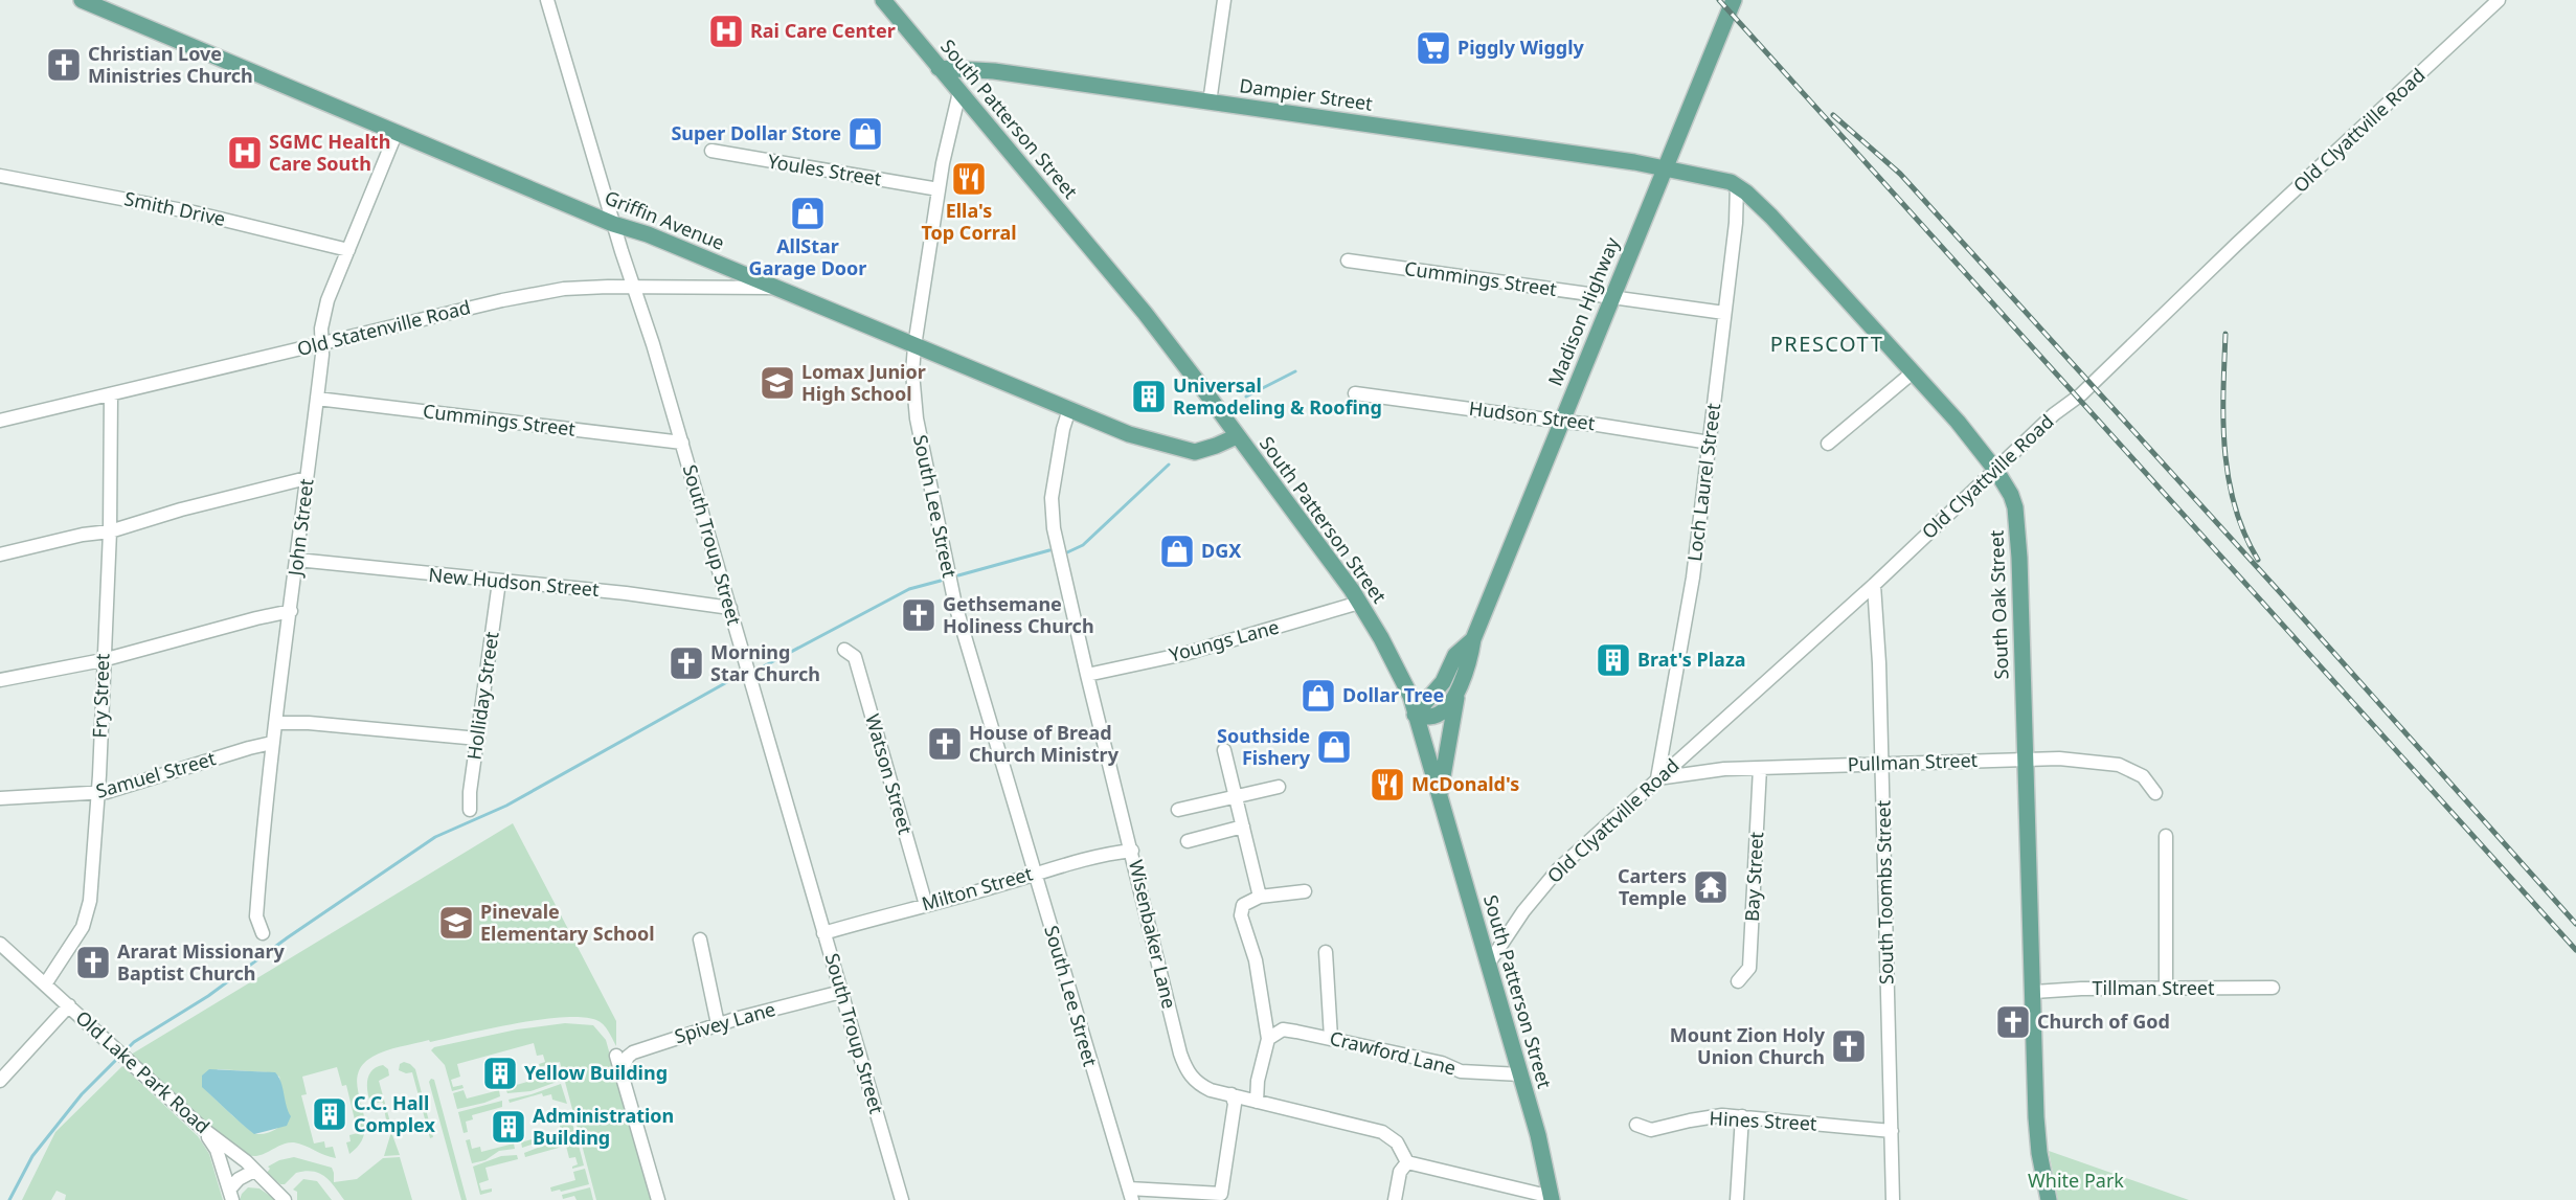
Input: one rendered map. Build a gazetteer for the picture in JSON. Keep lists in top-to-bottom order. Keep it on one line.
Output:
{"streets":{"main road":["Dampier Street","South Patterson Street","Griffin Avenue","Madison Highway","South Oak Street"],"street":["Old Clyattville Road","Youles Street","Smith Drive","Cummings Street","Old Statenville Road","Hudson Street","Loch Laurel Street","South Lee Street","John Street","South Troup Street","New Hudson Street","Youngs Lane","Fry Street","Holliday Street","Pullman Street","Watson Street","Samuel Street","Bay Street","Milton Street","South Toombs Street","Wisenbaker Lane","Tillman Street","Spivey Lane","Crawford Lane","Old Lake Park Road","Hines Street"]},"crossings":[["Dampier Street","South Patterson Street"],["Dampier Street","Madison Highway"],["Dampier Street","South Oak Street"],["South Patterson Street","Old Clyattville Road"],["South Patterson Street","Griffin Avenue"],["South Patterson Street","Madison Highway"],["South Patterson Street","South Lee Street"],["South Patterson Street","Youngs Lane"],["South Patterson Street","Crawford Lane"],["Old Clyattville Road","Loch Laurel Street"],["Old Clyattville Road","South Oak Street"],["Old Clyattville Road","Pullman Street"],["Old Clyattville Road","South Toombs Street"],["Youles Street","South Lee Street"],["Smith Drive","John Street"],["Griffin Avenue","Old Statenville Road"],["Griffin Avenue","South Lee Street"],["Griffin Avenue","John Street"],["Griffin Avenue","South Troup Street"],["Griffin Avenue","Wisenbaker Lane"],["Cummings Street","Madison Highway"],["Cummings Street","Loch Laurel Street"],["Cummings Street","John Street"],["Cummings Street","South Troup Street"],["Madison Highway","Hudson Street"],["Madison Highway","South Oak Street"],["Old Statenville Road","John Street"],["Old Statenville Road","South Troup Street"],["Old Statenville Road","Fry Street"],["Hudson Street","Loch Laurel Street"],["Loch Laurel Street","South Oak Street"],["Loch Laurel Street","Pullman Street"],["South Lee Street","Milton Street"],["John Street","New Hudson Street"],["John Street","Samuel Street"],["South Troup Street","New Hudson Street"],["South Troup Street","Milton Street"],["South Troup Street","Spivey Lane"],["New Hudson Street","Holliday Street"],["South Oak Street","Pullman Street"],["South Oak Street","Tillman Street"],["Youngs Lane","Wisenbaker Lane"],["Fry Street","Samuel Street"],["Fry Street","Old Lake Park Road"],["Pullman Street","Bay Street"],["Pullman Street","South Toombs Street"],["Watson Street","Milton Street"],["Milton Street","Wisenbaker Lane"],["South Toombs Street","Hines Street"]],"districts":["PRESCOTT"],"parks":["White Park"],"places":{"hospital":["Rai Care Center","SGMC Health Care South"],"supermarket":["Piggly Wiggly"],"church":["Christian Love Ministries Church","Gethsemane Holiness Church","Morning Star Church","House of Bread Church Ministry","Ararat Missionary Baptist Church","Church of God","Mount Zion Holy Union Church"],"shop":["Super Dollar Store","AllStar Garage Door","DGX","Dollar Tree","Southside Fishery"],"restaurant":["Ella's Top Corral","McDonald's"],"school or university":["Lomax Junior High School","Pinevale Elementary School"],"building":["Universal Remodeling & Roofing","Brat's Plaza","Yellow Building","C.C. Hall Complex","Administration Building"],"temple":["Carters Temple"]}}
